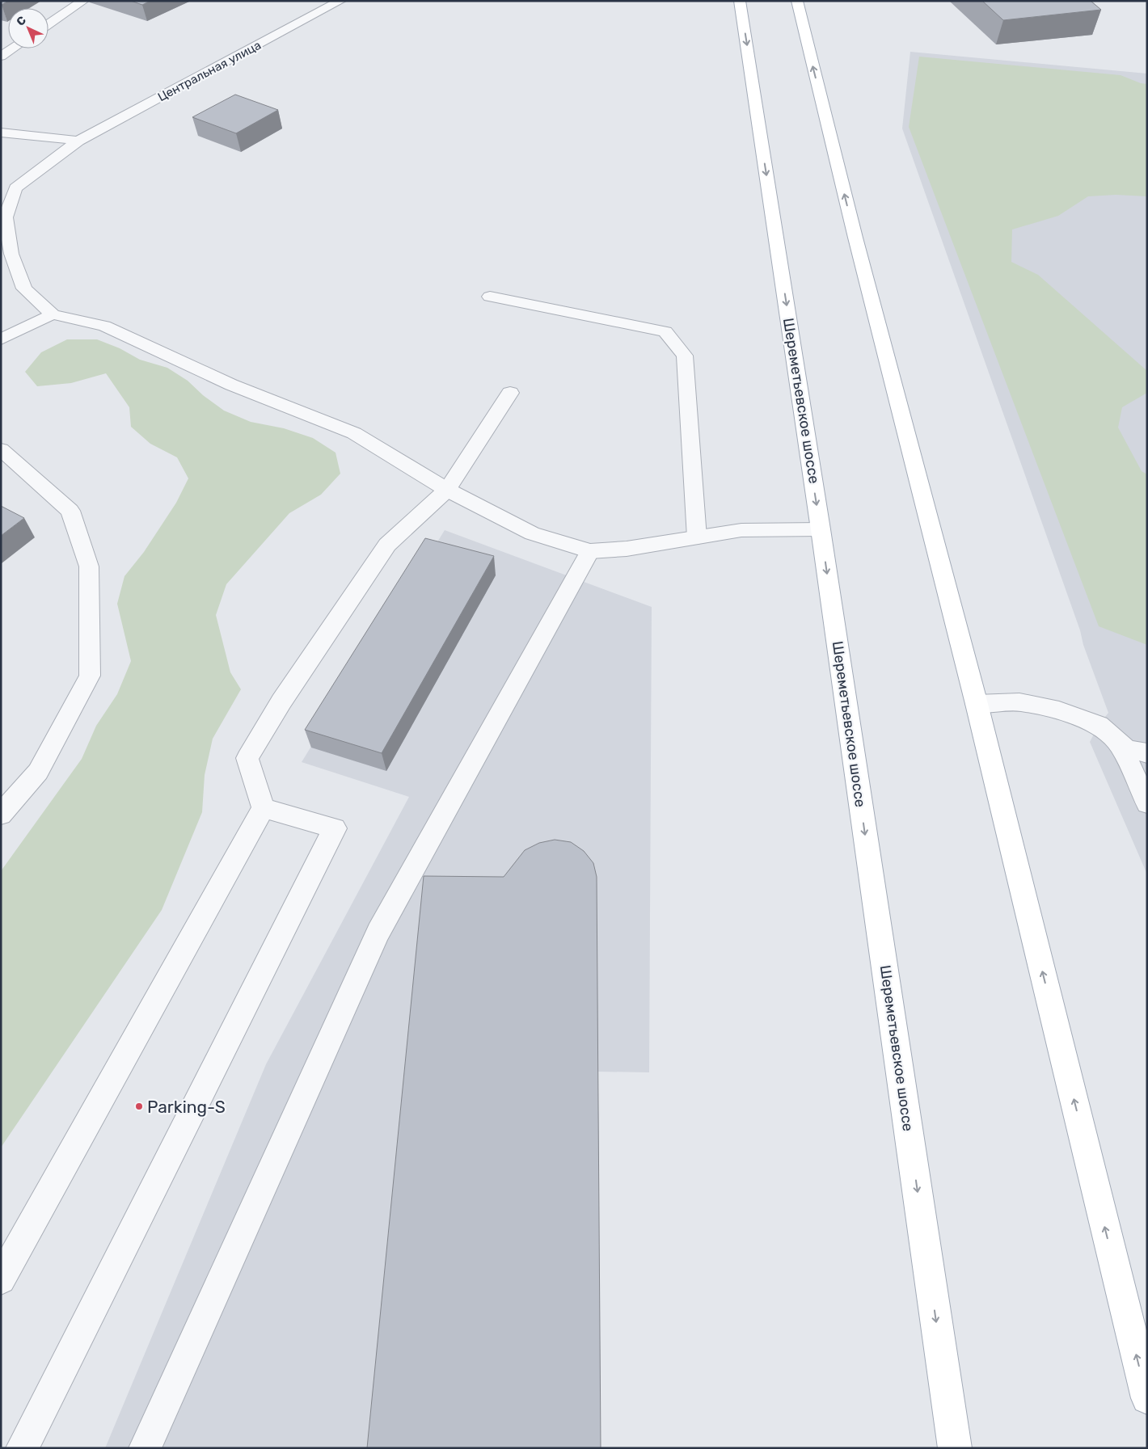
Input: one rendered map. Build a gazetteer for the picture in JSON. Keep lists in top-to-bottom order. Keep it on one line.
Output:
{"streets":{"main road":["Шереметьевское шоссе"],"street":["Центральная улица"]},"places":["Parking-S"],"north":"top left"}
